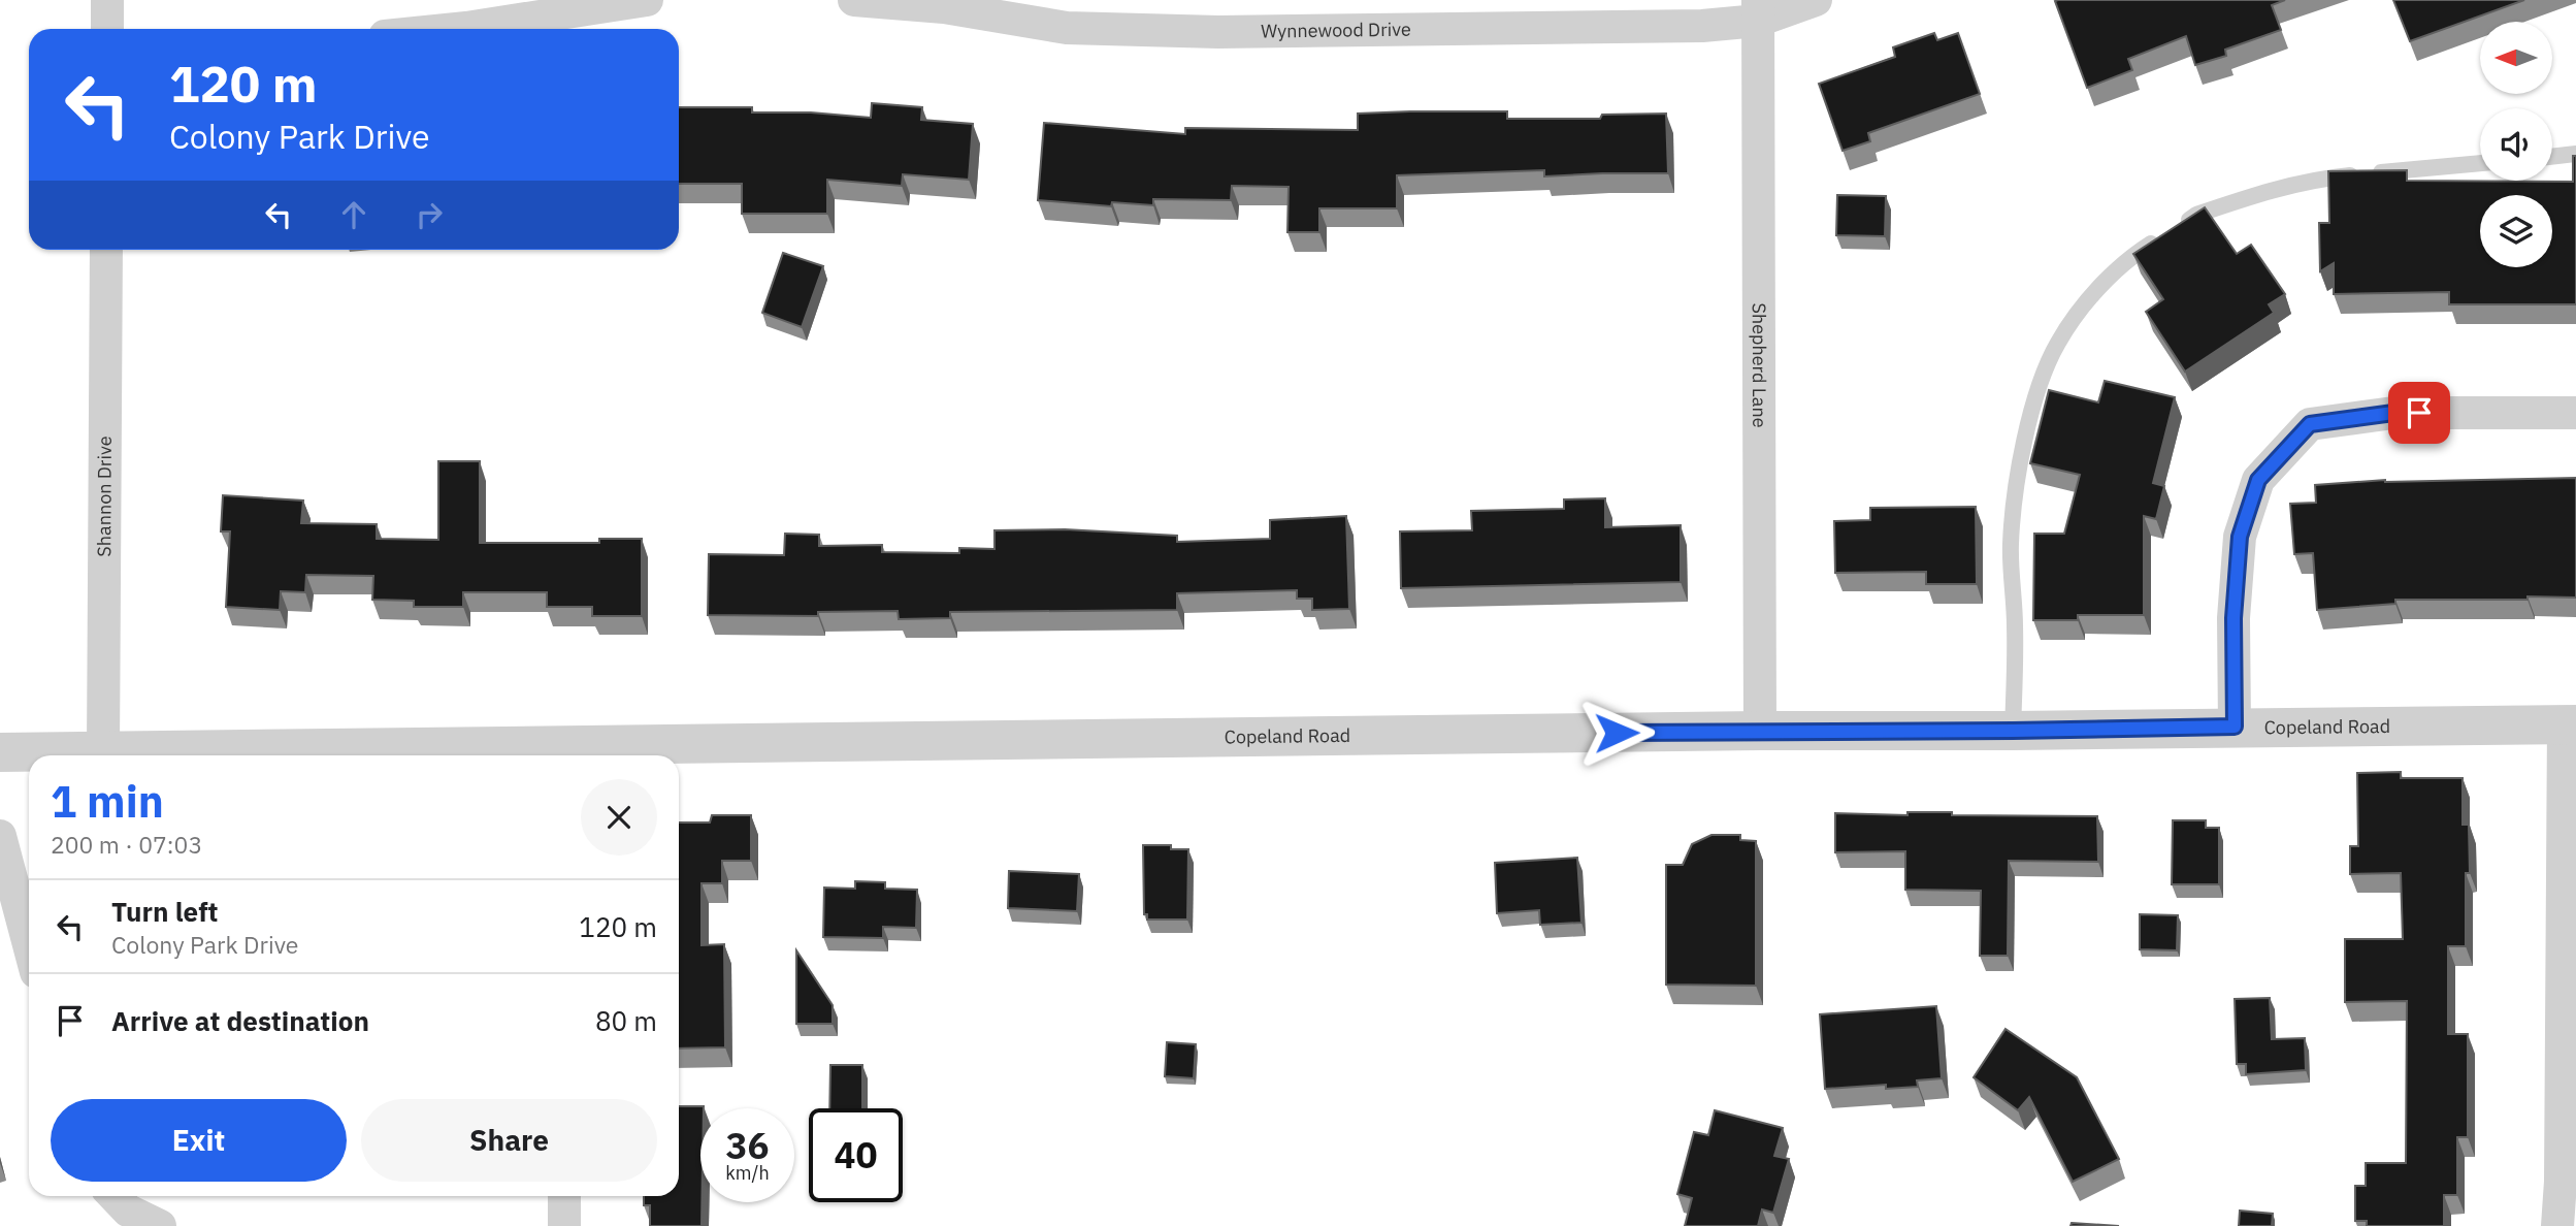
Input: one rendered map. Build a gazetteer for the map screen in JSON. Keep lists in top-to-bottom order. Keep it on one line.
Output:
{"streets":{"street":["Wynnewood Drive","Shepherd Lane","Shannon Drive","Copeland Road"]},"crossings":[["Wynnewood Drive","Shepherd Lane"],["Shepherd Lane","Copeland Road"],["Shannon Drive","Copeland Road"]],"north":"left","page":{"turn":["120 m","Colony Park Drive"],"heading":["1 min","200 m · 07:03"],"list":[{"name":"Turn left","note":"Colony Park Drive","value":"120 m"},{"name":"Arrive at destination","value":"80 m"}],"buttons":["Exit","Share"],"speed":"36 km/h","limit":"40"}}
